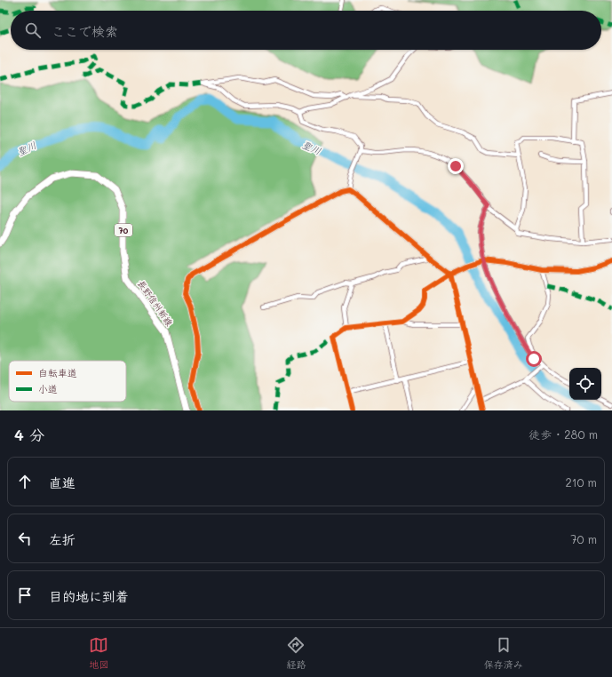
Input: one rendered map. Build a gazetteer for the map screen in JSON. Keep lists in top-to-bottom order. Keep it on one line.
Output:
{"streets":{"main road":["70","長野信州新線"]},"water":["聖川"],"legend":["自転車道","小道"],"page":{"search":"ここで検索","heading":["4 分","徒歩 · 280 m"],"list":[["直進","210 m"],["左折","70 m"],"目的地に到着"],"nav":["地図","経路","保存済み"]}}
